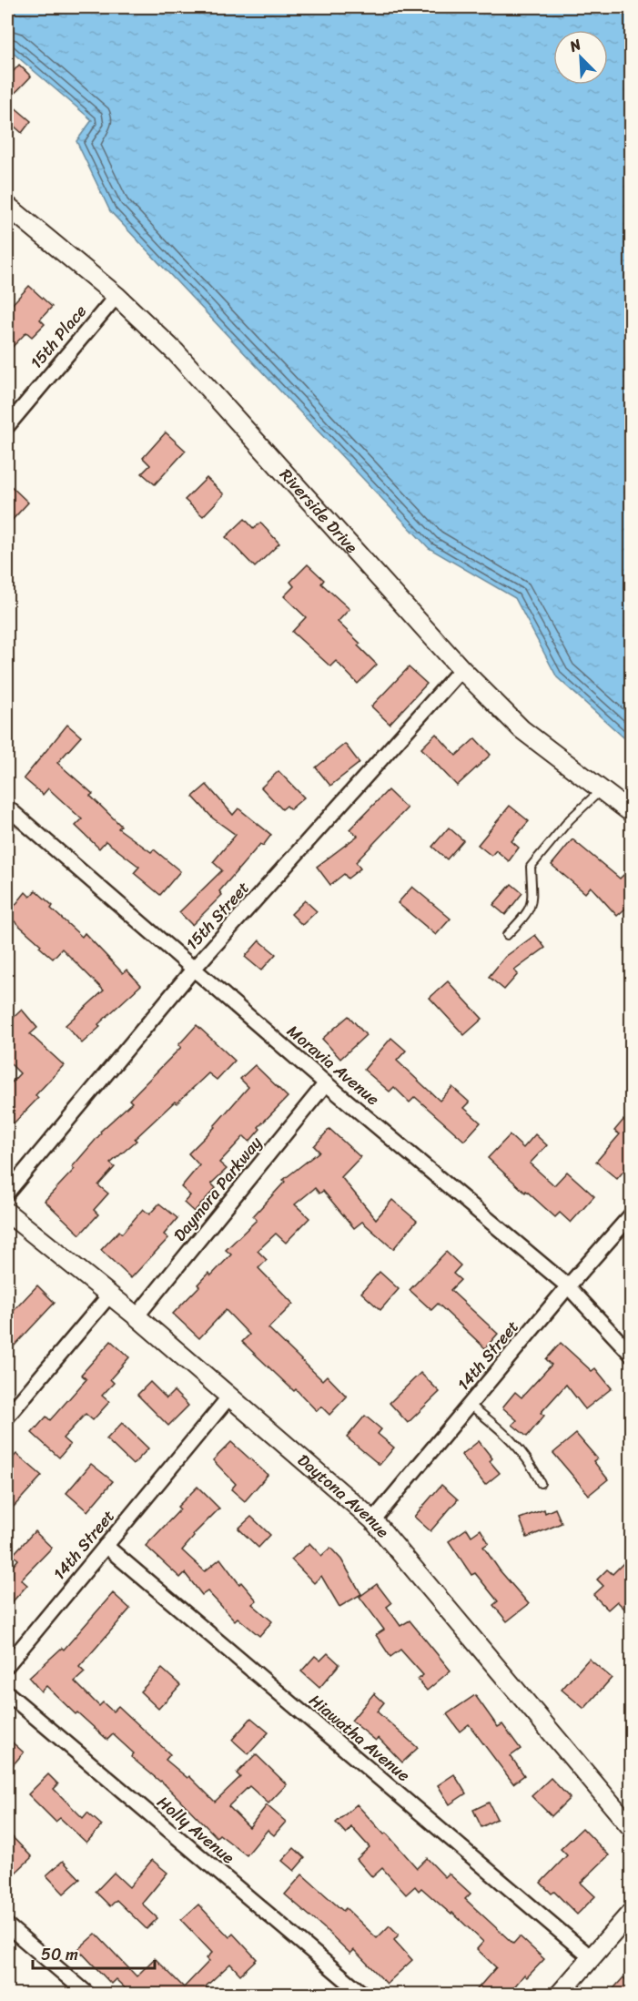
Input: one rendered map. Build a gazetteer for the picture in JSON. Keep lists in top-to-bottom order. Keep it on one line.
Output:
{"streets":{"street":["15th Place","Riverside Drive","15th Street","Moravia Avenue","Daymora Parkway","14th Street","Daytona Avenue","Hiawatha Avenue","Holly Avenue"]},"crossings":[["15th Place","Riverside Drive"],["Riverside Drive","15th Street"],["15th Street","Moravia Avenue"],["Moravia Avenue","Daymora Parkway"],["Moravia Avenue","14th Street"],["Daymora Parkway","Daytona Avenue"],["14th Street","Daytona Avenue"],["14th Street","Hiawatha Avenue"]],"scale_bar":"50 m","north":"top left"}
